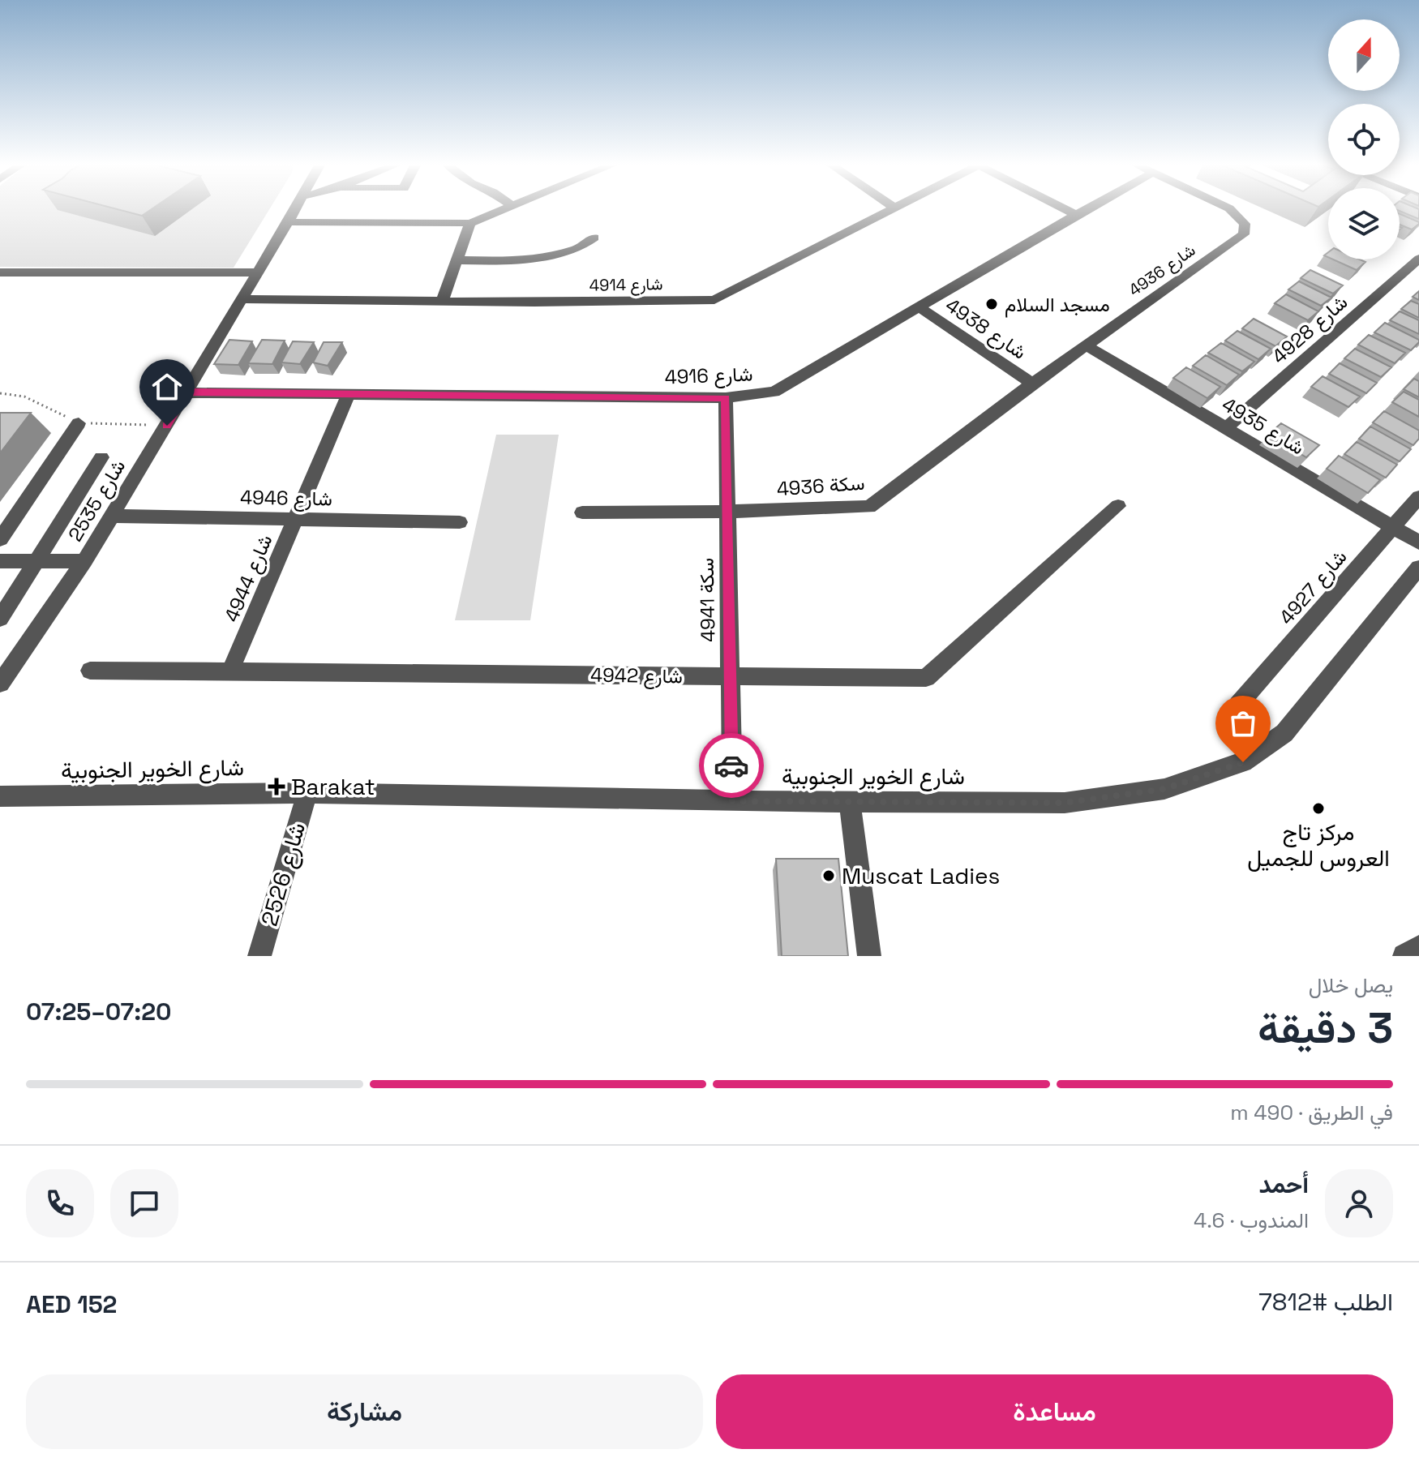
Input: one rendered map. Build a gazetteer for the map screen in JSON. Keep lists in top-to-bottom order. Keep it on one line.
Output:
{"streets":{"street":["4936 شارع","4914 شارع","شارع 4938","4928 شارع","4916 شارع","4935 شارع","سكة 4936","4946 شارع","2535 شارع","4944 شارع","شارع 4927","سكة 4941","4942 شارع","شارع الخوير الجنوبية","2526 شارع"]},"crossings":[["4936 شارع","4935 شارع"],["4936 شارع","سكة 4936"],["4914 شارع","2535 شارع"],["شارع 4938","4916 شارع"],["شارع 4938","سكة 4936"],["4928 شارع","4935 شارع"],["4916 شارع","2535 شارع"],["4916 شارع","4944 شارع"],["4916 شارع","سكة 4941"],["4935 شارع","سكة 4936"],["4935 شارع","شارع 4927"],["سكة 4936","سكة 4941"],["4946 شارع","2535 شارع"],["4946 شارع","4944 شارع"],["4944 شارع","4942 شارع"],["سكة 4941","4942 شارع"],["سكة 4941","شارع الخوير الجنوبية"],["شارع الخوير الجنوبية","2526 شارع"]],"places":{"other":["مسجد السلام","مركز تاج العروس للجميل","Muscat Ladies"],"health":["Barakat"]},"north":"top","page":{"heading":["3 دقيقة","يصل خلال","07:20–07:25"],"panel":["أحمد","المندوب · 4.6","الطلب #7812","AED 152"],"bar":"في الطريق · 490 m","buttons":["مساعدة","مشاركة"]}}
